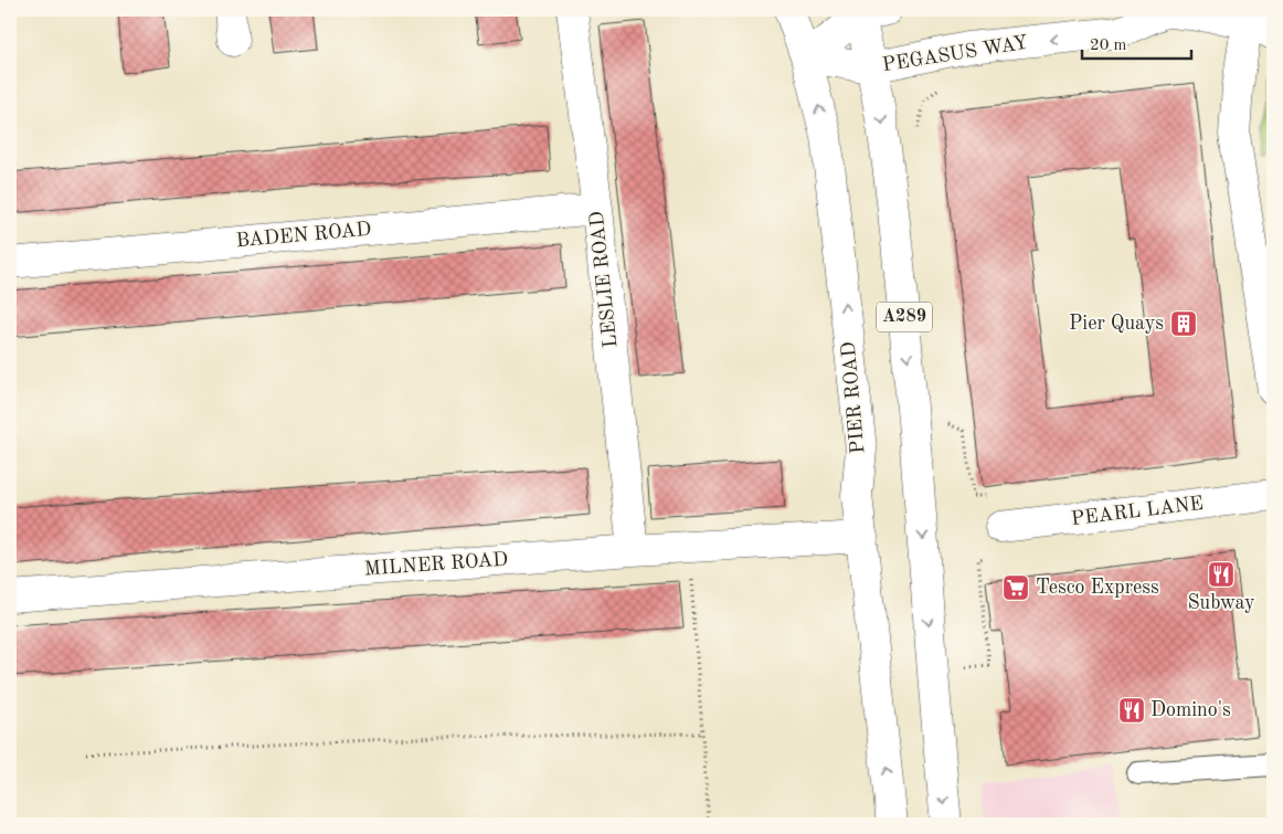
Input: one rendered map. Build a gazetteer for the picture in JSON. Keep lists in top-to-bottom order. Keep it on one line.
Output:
{"streets":{"street":["PEGASUS WAY","BADEN ROAD","LESLIE ROAD","A289","PIER ROAD","PEARL LANE","MILNER ROAD"]},"crossings":[["PEGASUS WAY","A289"],["PEGASUS WAY","PIER ROAD"],["BADEN ROAD","LESLIE ROAD"],["LESLIE ROAD","MILNER ROAD"],["PIER ROAD","MILNER ROAD"]],"one_way":["PEGASUS WAY"],"places":{"building":["Pier Quays"],"restaurant":["Subway","Domino's"],"supermarket":["Tesco Express"]},"scale_bar":"20 m"}
